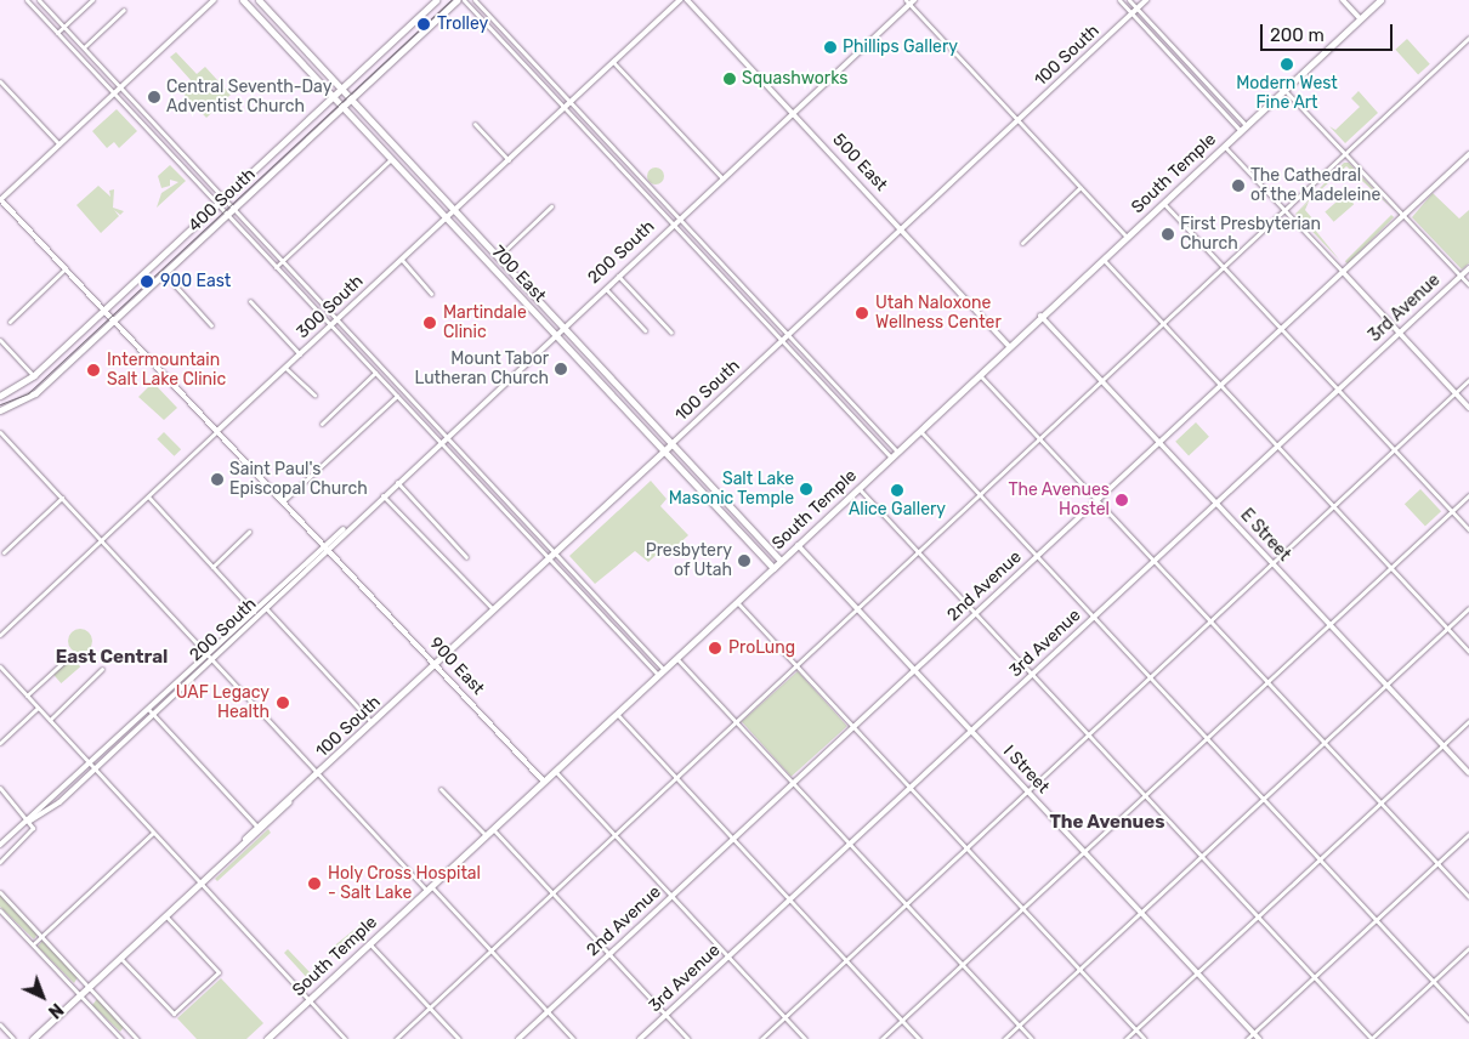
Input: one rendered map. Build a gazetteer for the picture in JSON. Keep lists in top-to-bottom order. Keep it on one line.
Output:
{"streets":{"main road":["100 South","South Temple","400 South","700 East"],"street":["500 East","200 South","300 South","3rd Avenue","E Street","2nd Avenue","900 East","I Street"]},"crossings":[["100 South","500 East"],["100 South","700 East"],["100 South","900 East"],["500 East","South Temple"],["500 East","200 South"],["South Temple","700 East"],["South Temple","E Street"],["South Temple","900 East"],["South Temple","I Street"],["400 South","700 East"],["400 South","900 East"],["200 South","700 East"],["200 South","900 East"],["700 East","300 South"],["300 South","900 East"],["3rd Avenue","E Street"],["3rd Avenue","I Street"],["E Street","2nd Avenue"],["2nd Avenue","I Street"]],"districts":["East Central","The Avenues"],"places":["Trolley","Phillips Gallery","Modern West Fine Art","Squashworks","Central Seventh-Day Adventist Church","The Cathedral of the Madeleine","First Presbyterian Church","900 East","Utah Naloxone Wellness Center","Martindale Clinic","Mount Tabor Lutheran Church","Intermountain Salt Lake Clinic","Saint Paul's Episcopal Church","Salt Lake Masonic Temple","Alice Gallery","The Avenues Hostel","Presbytery of Utah","ProLung","UAF Legacy Health","Holy Cross Hospital - Salt Lake"],"scale_bar":"200 m","north":"bottom right"}
